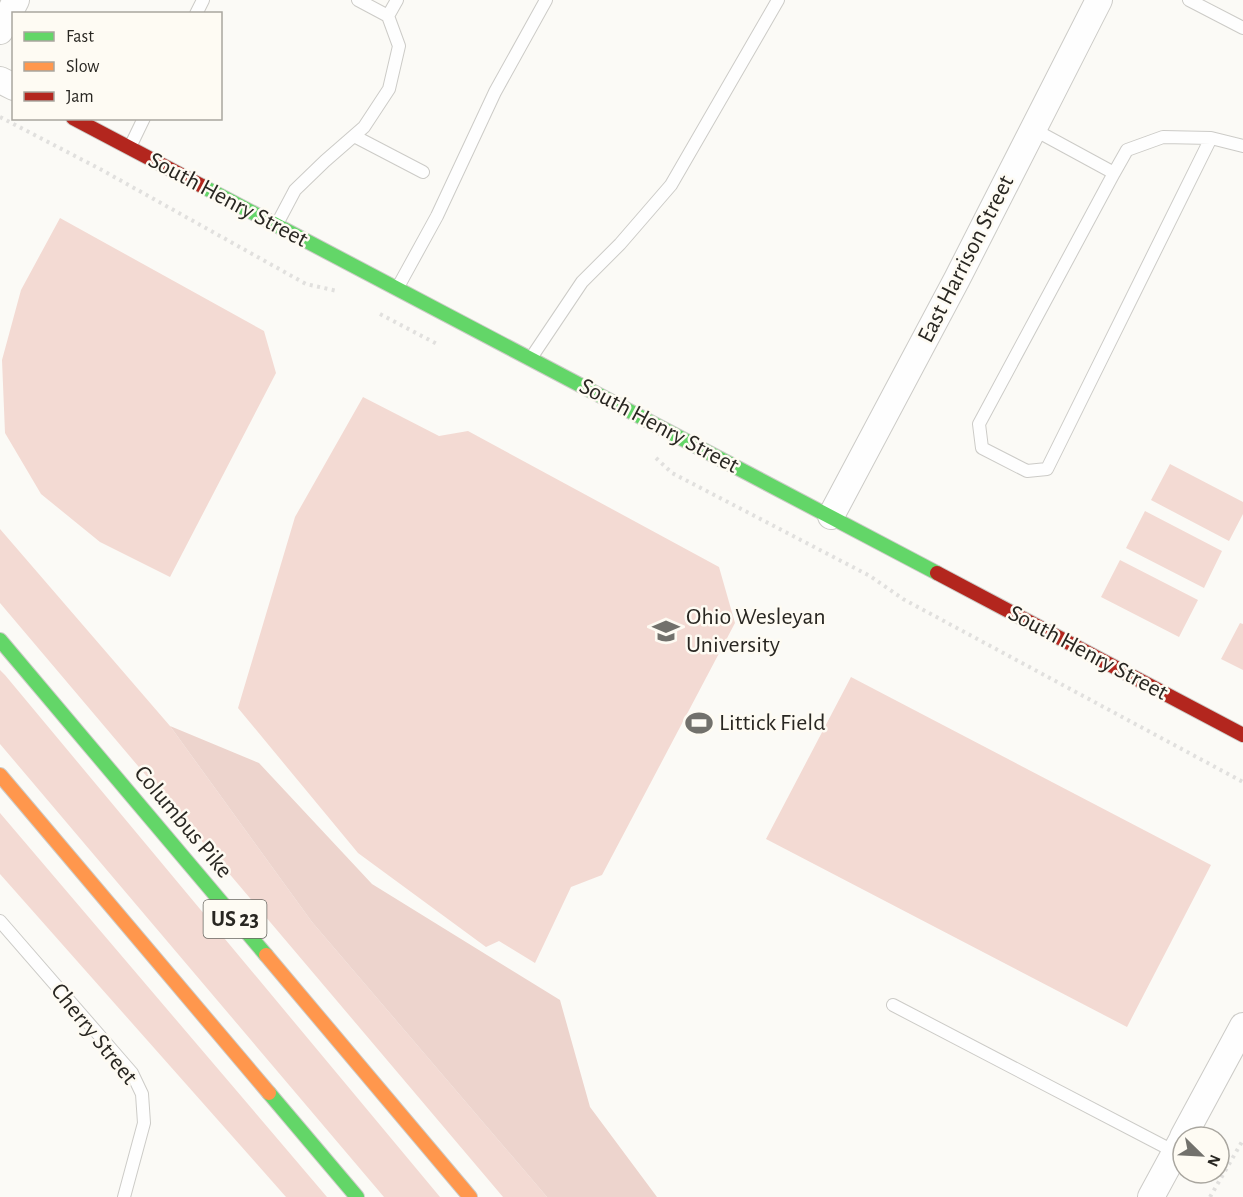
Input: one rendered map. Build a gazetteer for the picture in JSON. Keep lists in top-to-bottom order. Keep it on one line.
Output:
{"streets":{"main road":["South Henry Street","Columbus Pike","US 23"],"street":["East Harrison Street"],"lane":["Cherry Street"]},"crossings":[["South Henry Street","East Harrison Street"]],"places":{"school or university":["Ohio Wesleyan University"],"sports":["Littick Field"]},"legend":["Fast","Slow","Jam"],"north":"bottom right"}
